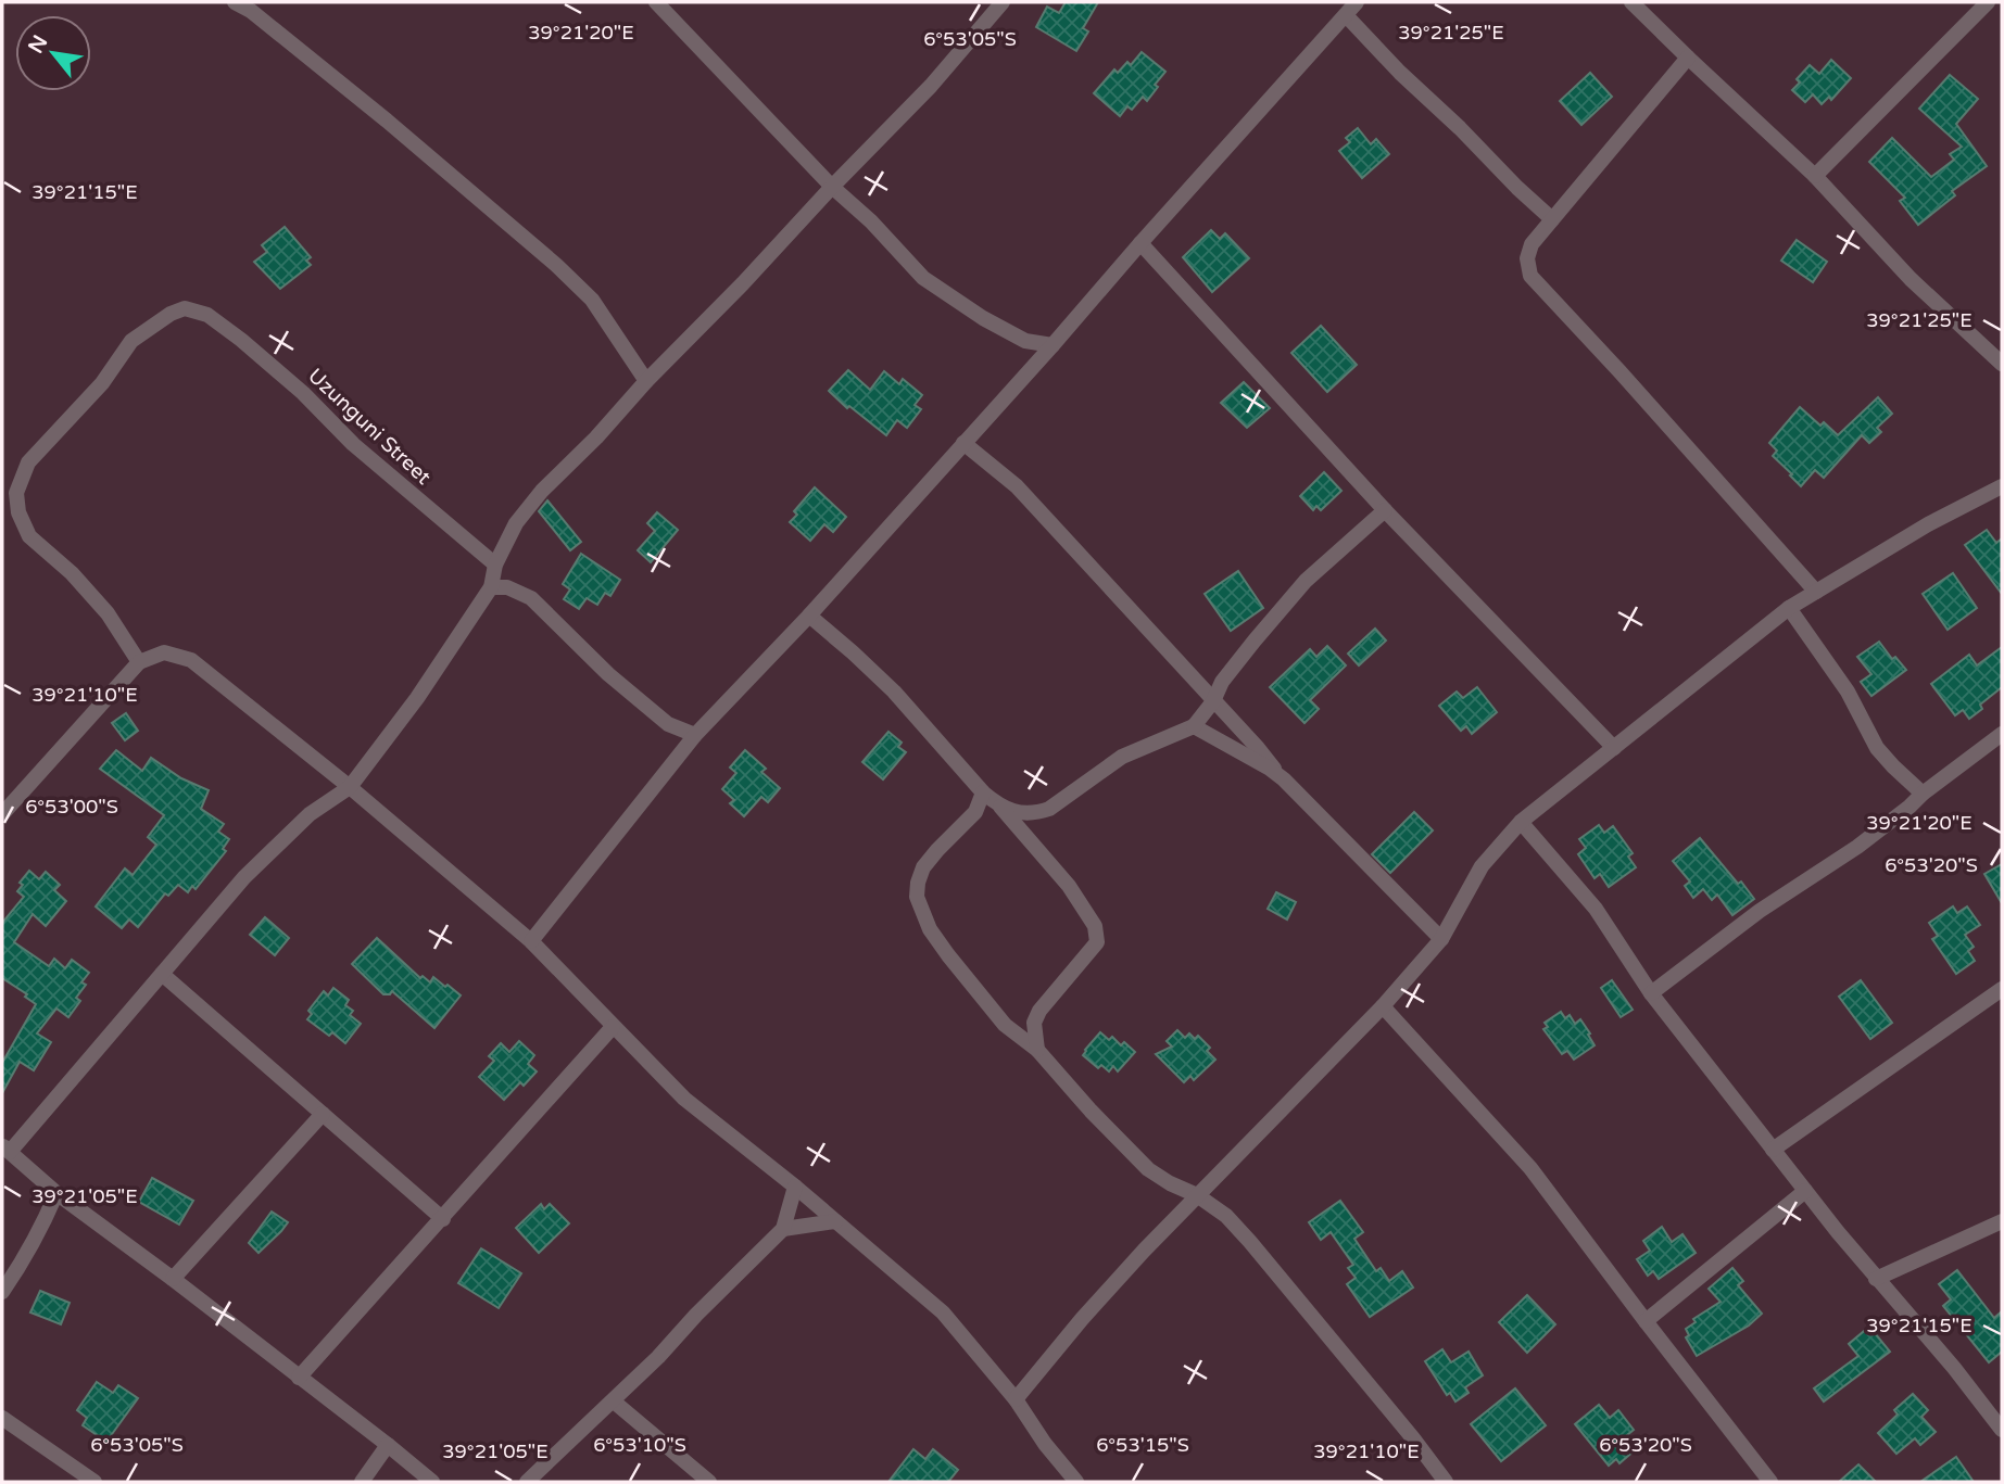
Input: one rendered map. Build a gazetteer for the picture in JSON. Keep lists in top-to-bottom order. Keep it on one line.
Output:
{"streets":{"street":["Uzunguni Street"]},"north":"top left","coordinates":["39°21'20\"E","39°21'25\"E","6°53'05\"S","39°21'15\"E","39°21'10\"E","6°53'00\"S","6°53'20\"S","39°21'05\"E","6°53'10\"S","6°53'15\"S"]}
